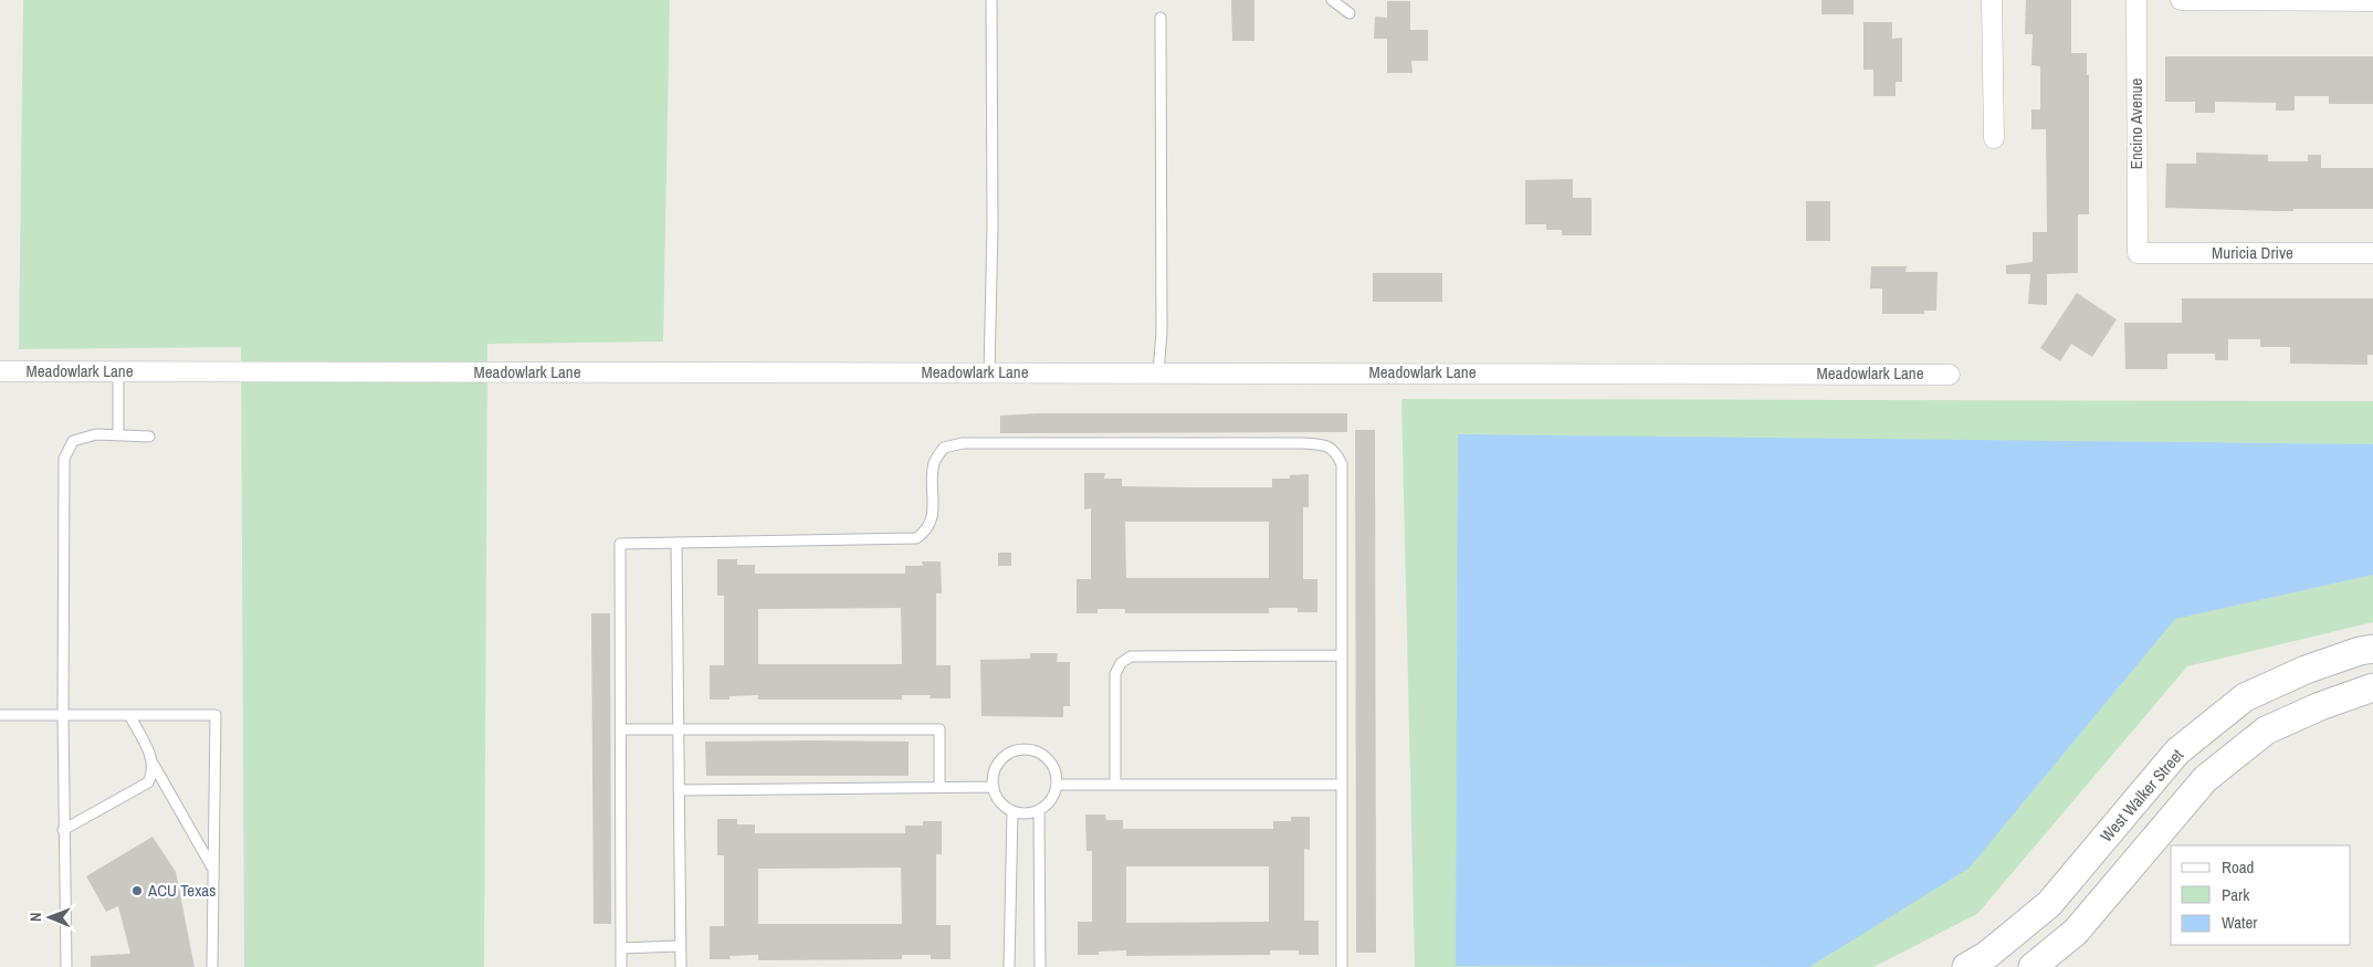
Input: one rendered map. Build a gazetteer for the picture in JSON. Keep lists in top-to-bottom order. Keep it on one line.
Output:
{"streets":{"street":["Encino Avenue","Muricia Drive","Meadowlark Lane","West Walker Street"]},"crossings":[["Encino Avenue","Muricia Drive"]],"places":["ACU Texas"],"legend":["Road","Park","Water"],"north":"left"}
